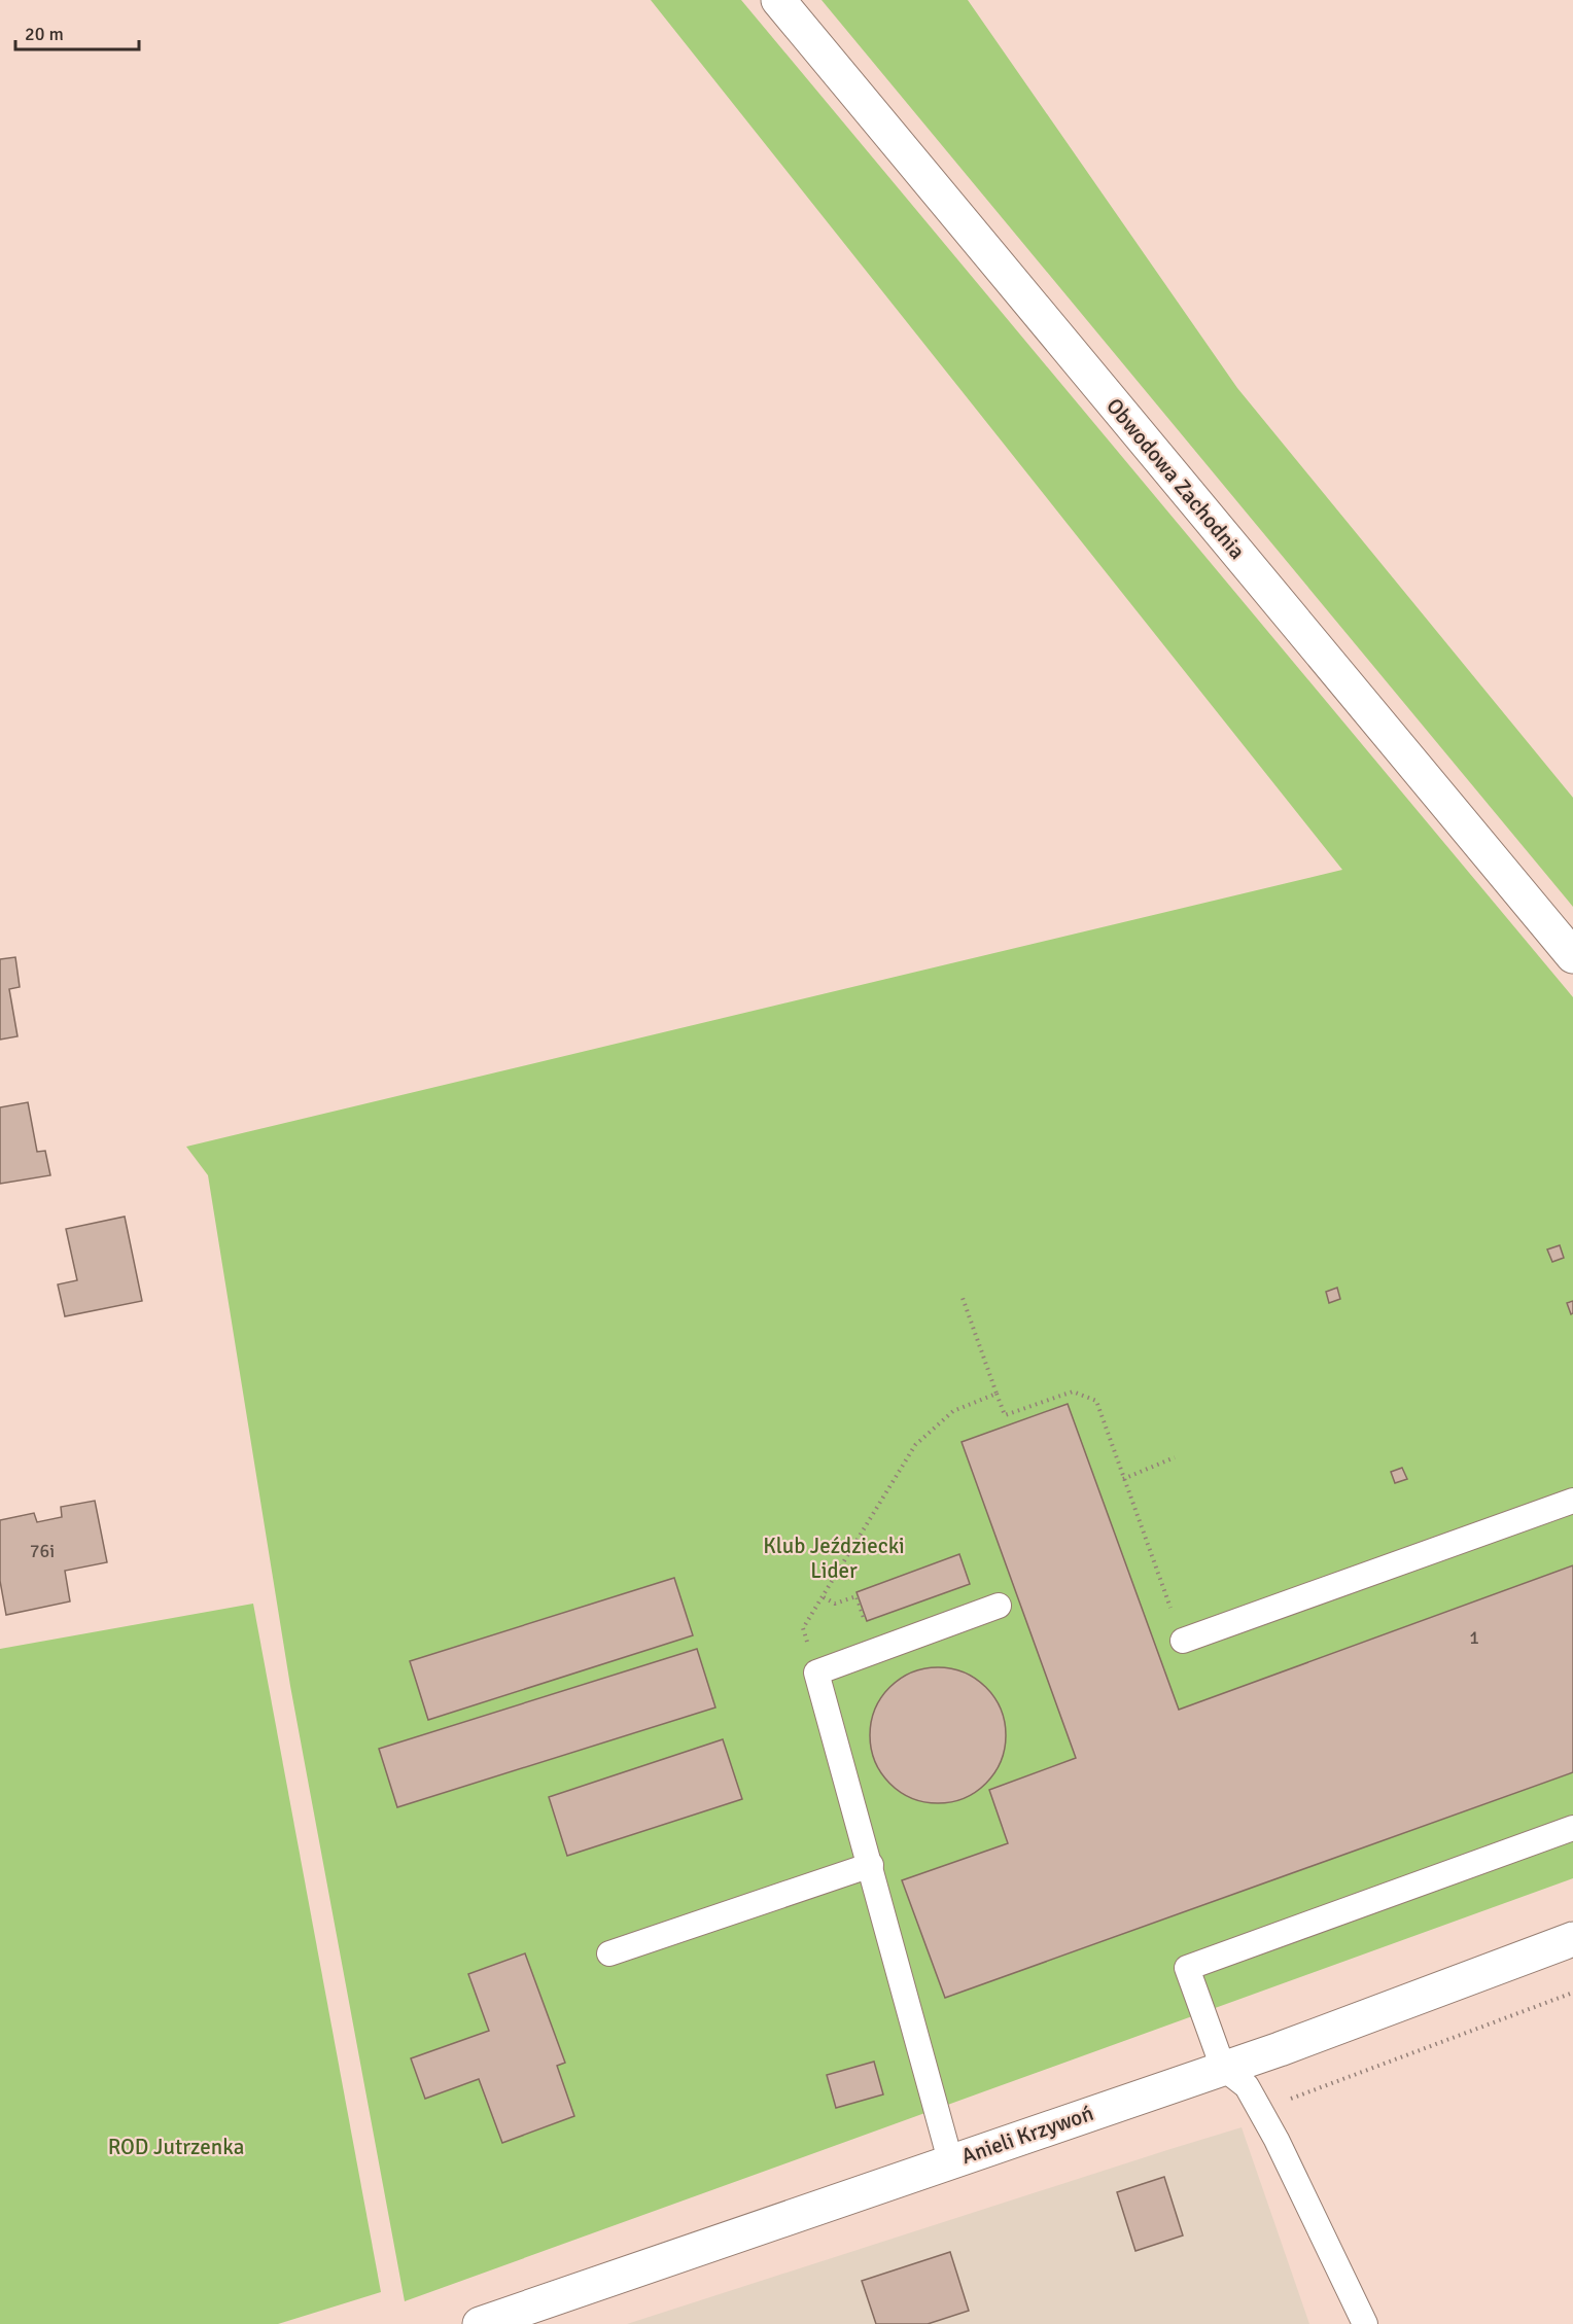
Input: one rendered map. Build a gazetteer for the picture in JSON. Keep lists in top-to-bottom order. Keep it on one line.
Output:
{"streets":{"main road":["Obwodowa Zachodnia","Anieli Krzywoń"]},"parks":["Klub Jeździecki Lider","ROD Jutrzenka"],"house_numbers":["76i","1"],"scale_bar":"20 m"}
